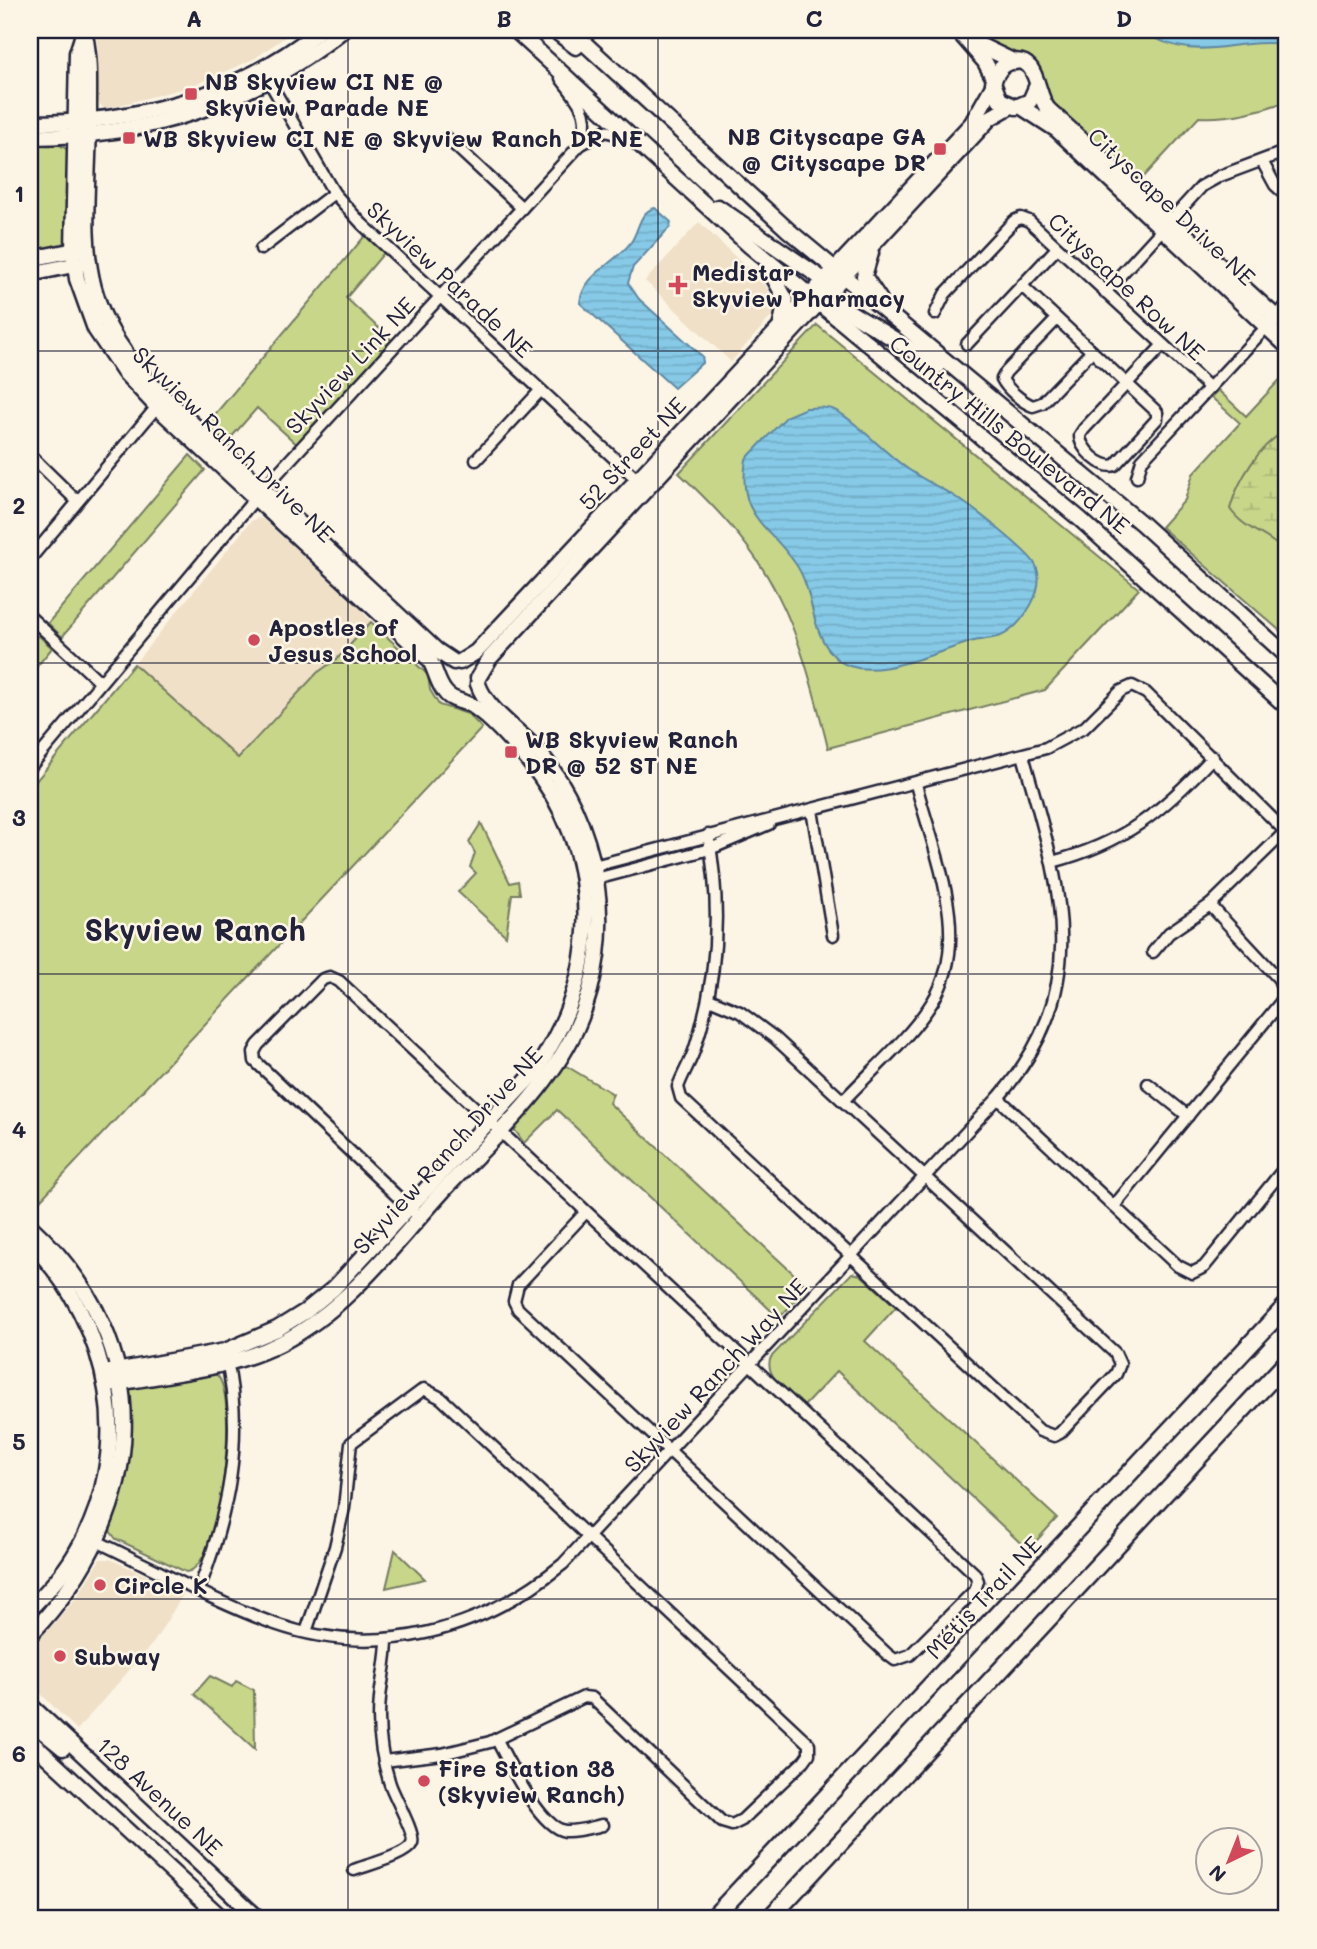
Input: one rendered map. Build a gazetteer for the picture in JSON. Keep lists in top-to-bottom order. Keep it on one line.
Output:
{"streets":{"main road":["Métis Trail NE"],"street":["Cityscape Drive NE","Skyview Parade NE","Cityscape Row NE","Skyview Link NE","Country Hills Boulevard NE","Skyview Ranch Drive NE","52 Street NE","Skyview Ranch Way NE","128 Avenue NE"]},"crossings":[["Skyview Parade NE","Skyview Link NE"],["Skyview Parade NE","52 Street NE"],["Skyview Link NE","Country Hills Boulevard NE"],["Skyview Link NE","Skyview Ranch Drive NE"],["Country Hills Boulevard NE","52 Street NE"],["Skyview Ranch Drive NE","52 Street NE"]],"districts":["Skyview Ranch"],"places":{"transit":["NB Skyview CI NE @ Skyview Parade NE","WB Skyview CI NE @ Skyview Ranch DR NE","NB Cityscape GA @ Cityscape DR","WB Skyview Ranch DR @ 52 ST NE"],"health":["Medistar Skyview Pharmacy"],"other":["Apostles of Jesus School","Circle K","Subway","Fire Station 38 (Skyview Ranch)"]},"north":"bottom left","grid":{"columns":["A","B","C","D"],"rows":["1","2","3","4","5","6"]}}
